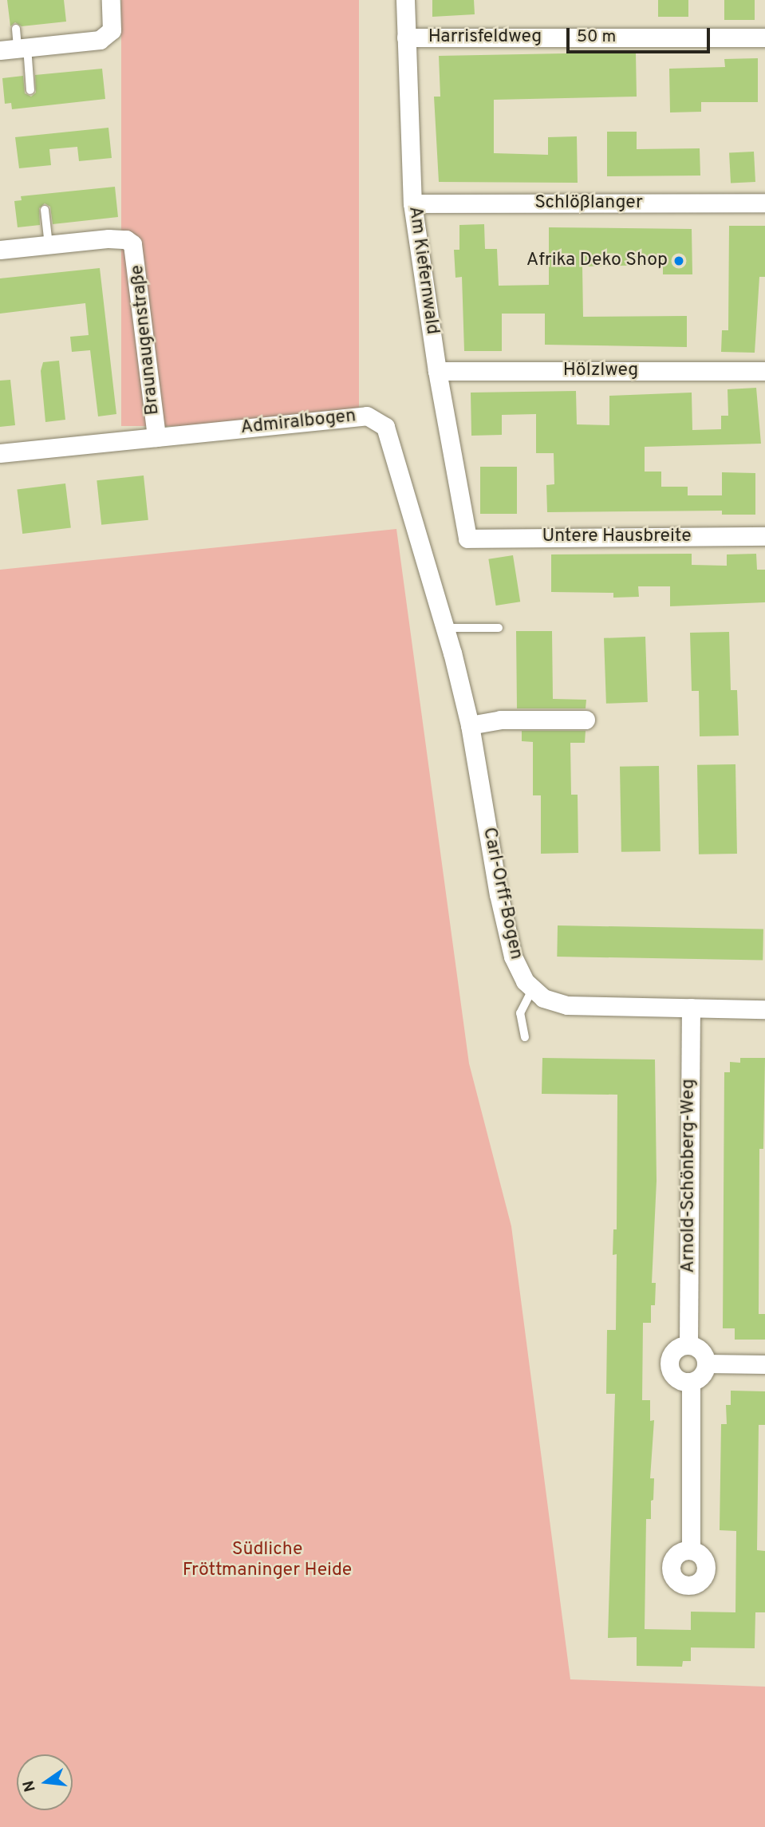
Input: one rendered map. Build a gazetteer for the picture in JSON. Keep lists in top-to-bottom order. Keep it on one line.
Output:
{"streets":{"street":["Harrisfeldweg","Schlößlanger","Am Kiefernwald","Braunaugenstraße","Hölzlweg","Admiralbogen","Untere Hausbreite","Carl-Orff-Bogen","Arnold-Schönberg-Weg"]},"crossings":[["Harrisfeldweg","Am Kiefernwald"],["Schlößlanger","Am Kiefernwald"],["Am Kiefernwald","Hölzlweg"],["Am Kiefernwald","Untere Hausbreite"],["Braunaugenstraße","Admiralbogen"],["Admiralbogen","Carl-Orff-Bogen"],["Carl-Orff-Bogen","Arnold-Schönberg-Weg"]],"parks":["Südliche Fröttmaninger Heide"],"places":["Afrika Deko Shop"],"scale_bar":"50 m","north":"left"}
